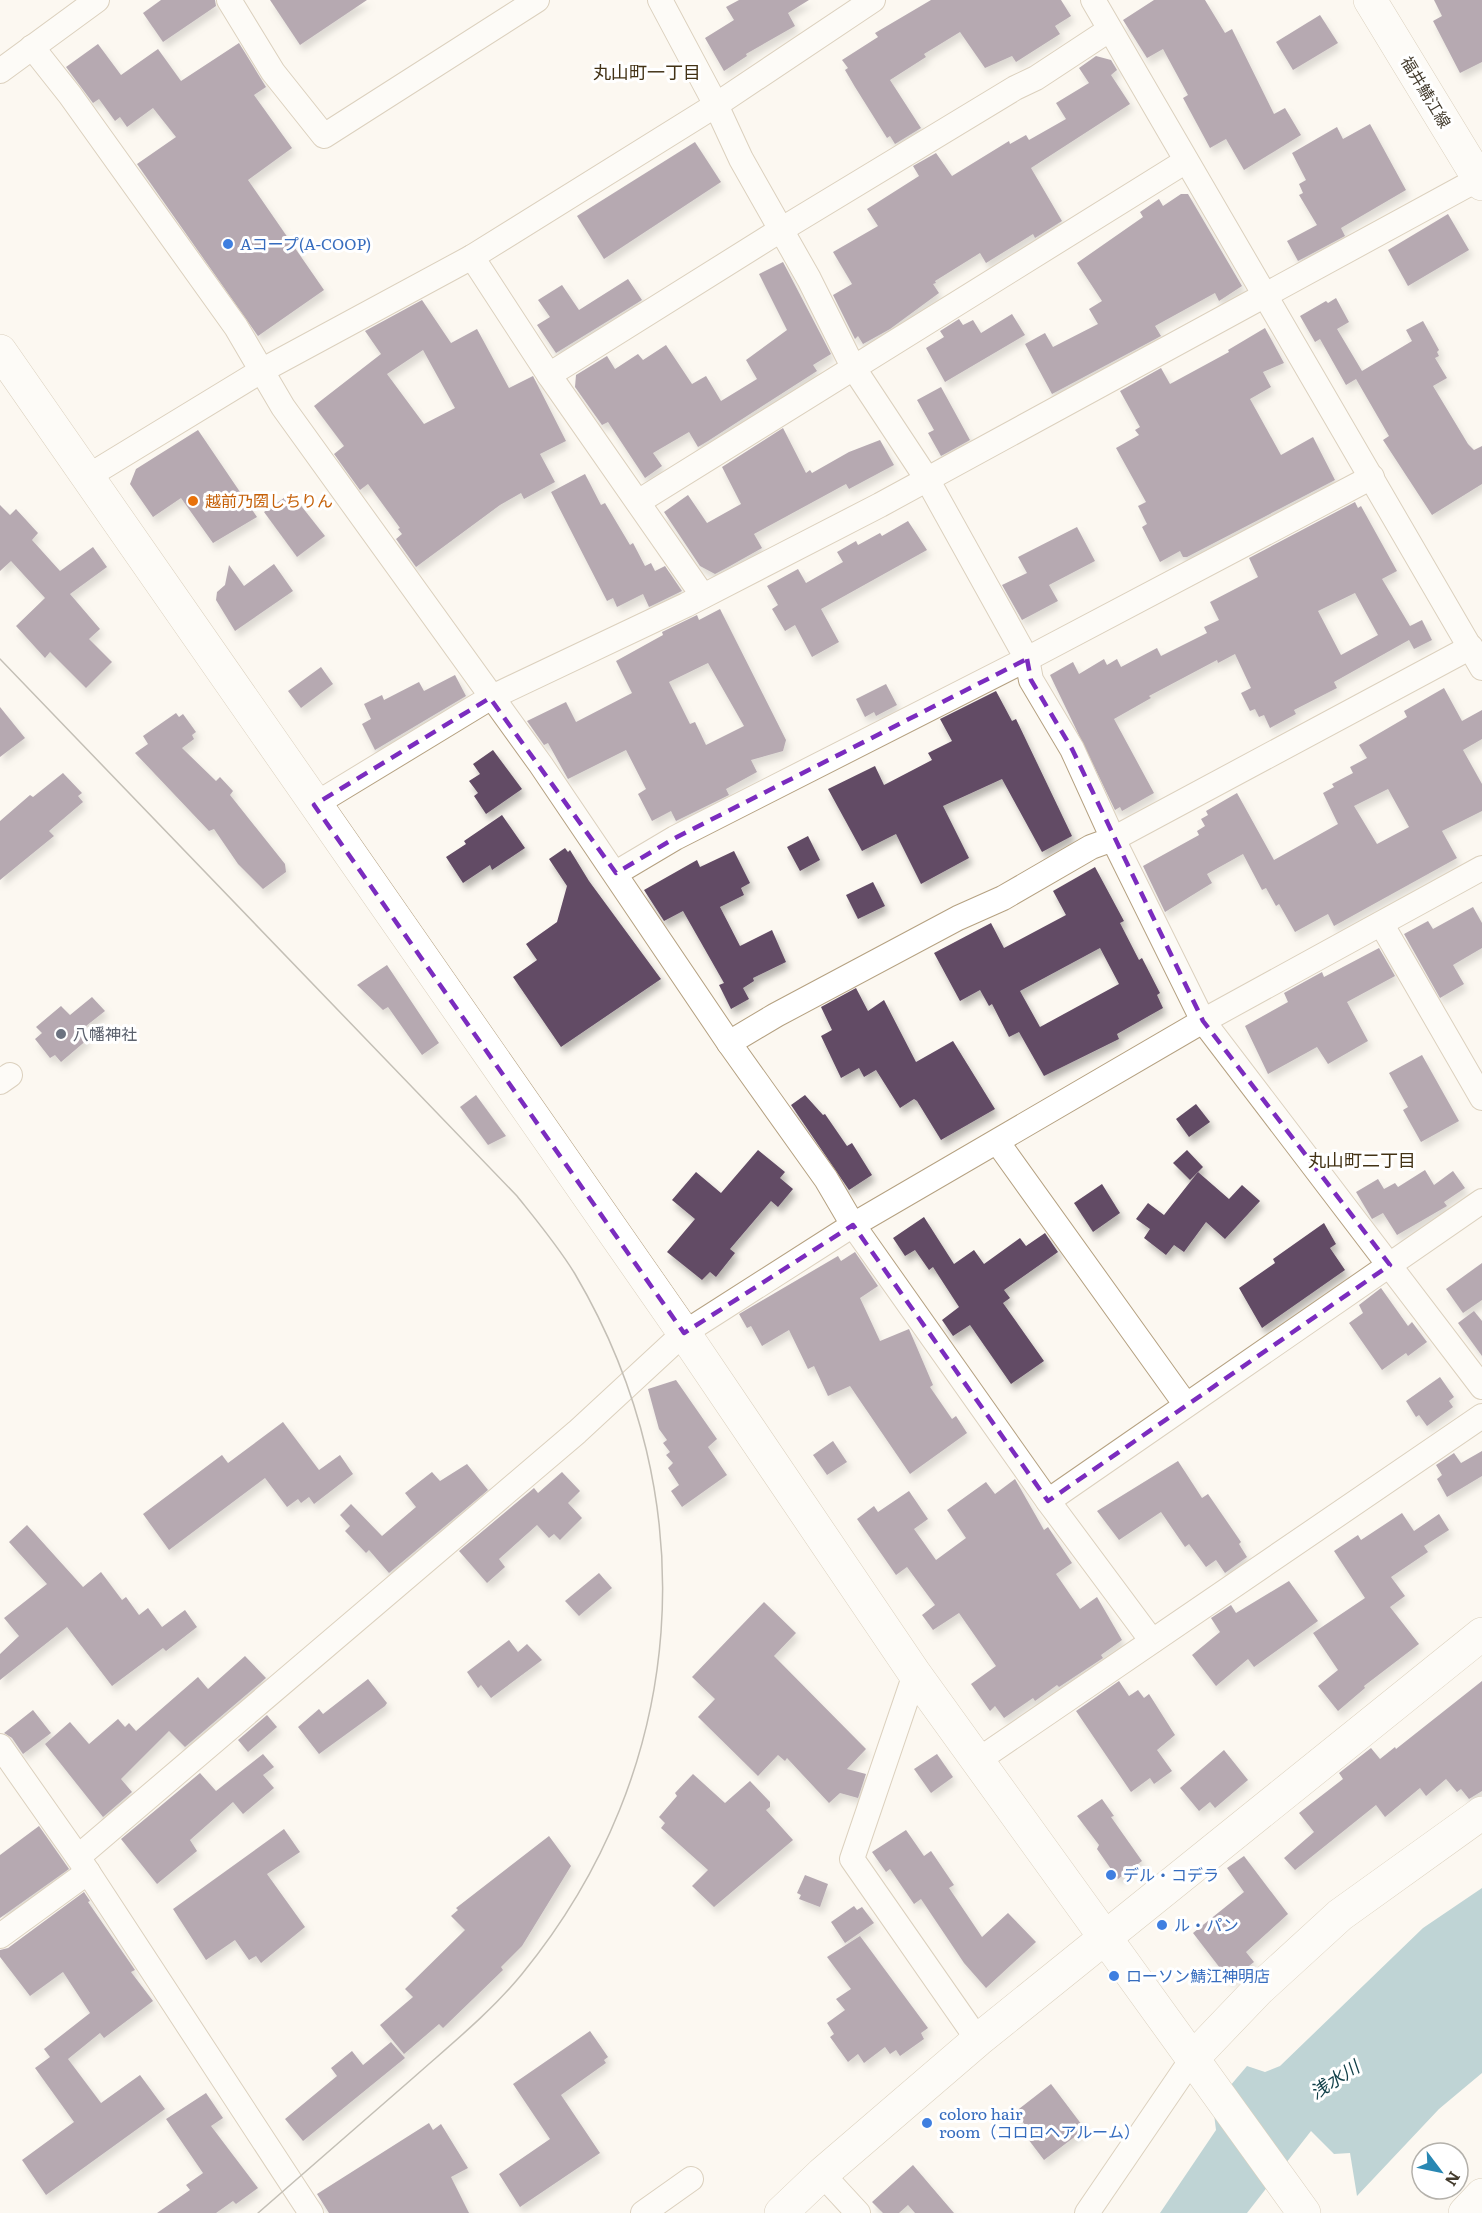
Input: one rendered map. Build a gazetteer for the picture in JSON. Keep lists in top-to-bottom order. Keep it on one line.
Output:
{"streets":{"street":["福井鯖江線"]},"districts":["丸山町一丁目","丸山町二丁目"],"water":["浅水川"],"places":["Aコープ(A-COOP)","越前乃圀しちりん","八幡神社","デル・コデラ","ル・パン","ローソン鯖江神明店","coloro hair room（コロロヘアルーム）"],"north":"bottom right"}
